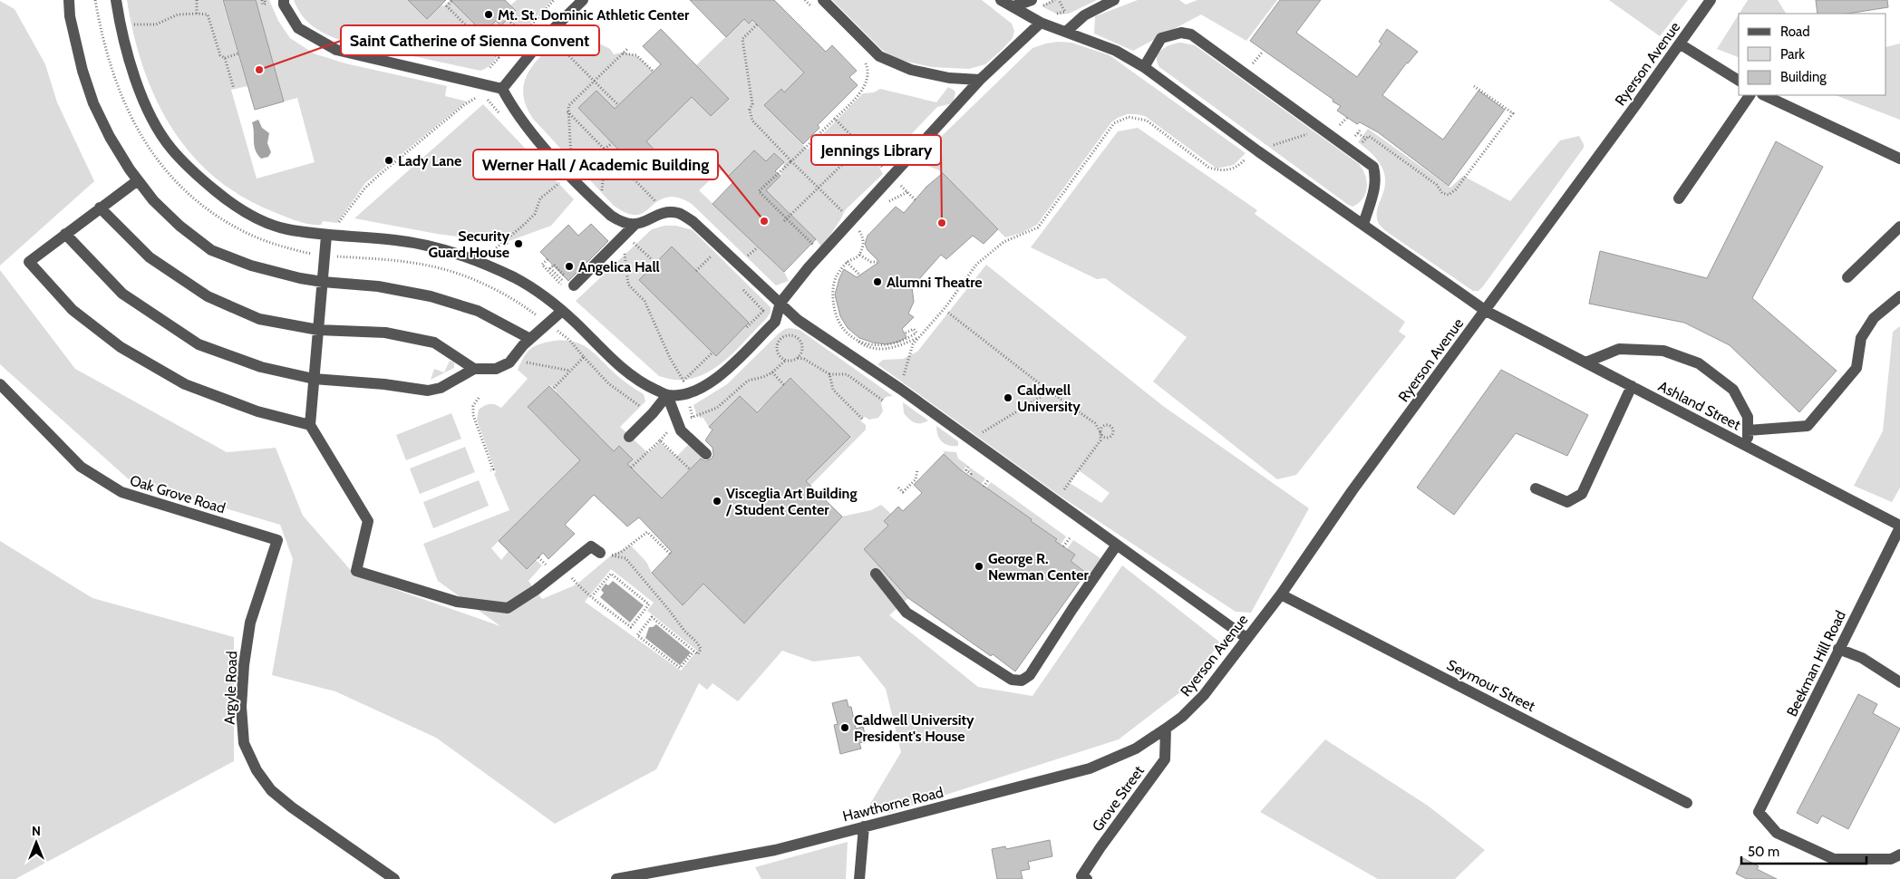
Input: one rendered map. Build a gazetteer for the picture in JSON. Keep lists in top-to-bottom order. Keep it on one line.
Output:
{"streets":{"street":["Ryerson Avenue","Ashland Street","Oak Grove Road","Beekman Hill Road","Seymour Street","Argyle Road","Grove Street","Hawthorne Road"]},"crossings":[["Ryerson Avenue","Ashland Street"],["Ryerson Avenue","Seymour Street"],["Ryerson Avenue","Grove Street"],["Ryerson Avenue","Hawthorne Road"],["Ashland Street","Beekman Hill Road"],["Oak Grove Road","Argyle Road"],["Grove Street","Hawthorne Road"]],"places":["Mt. St. Dominic Athletic Center","Saint Catherine of Sienna Convent","Lady Lane","Werner Hall / Academic Building","Jennings Library","Security Guard House","Angelica Hall","Alumni Theatre","Caldwell University","Visceglia Art Building / Student Center","George R. Newman Center","Caldwell University President's House"],"legend":["Road","Park","Building"],"scale_bar":"50 m","north":"top"}
